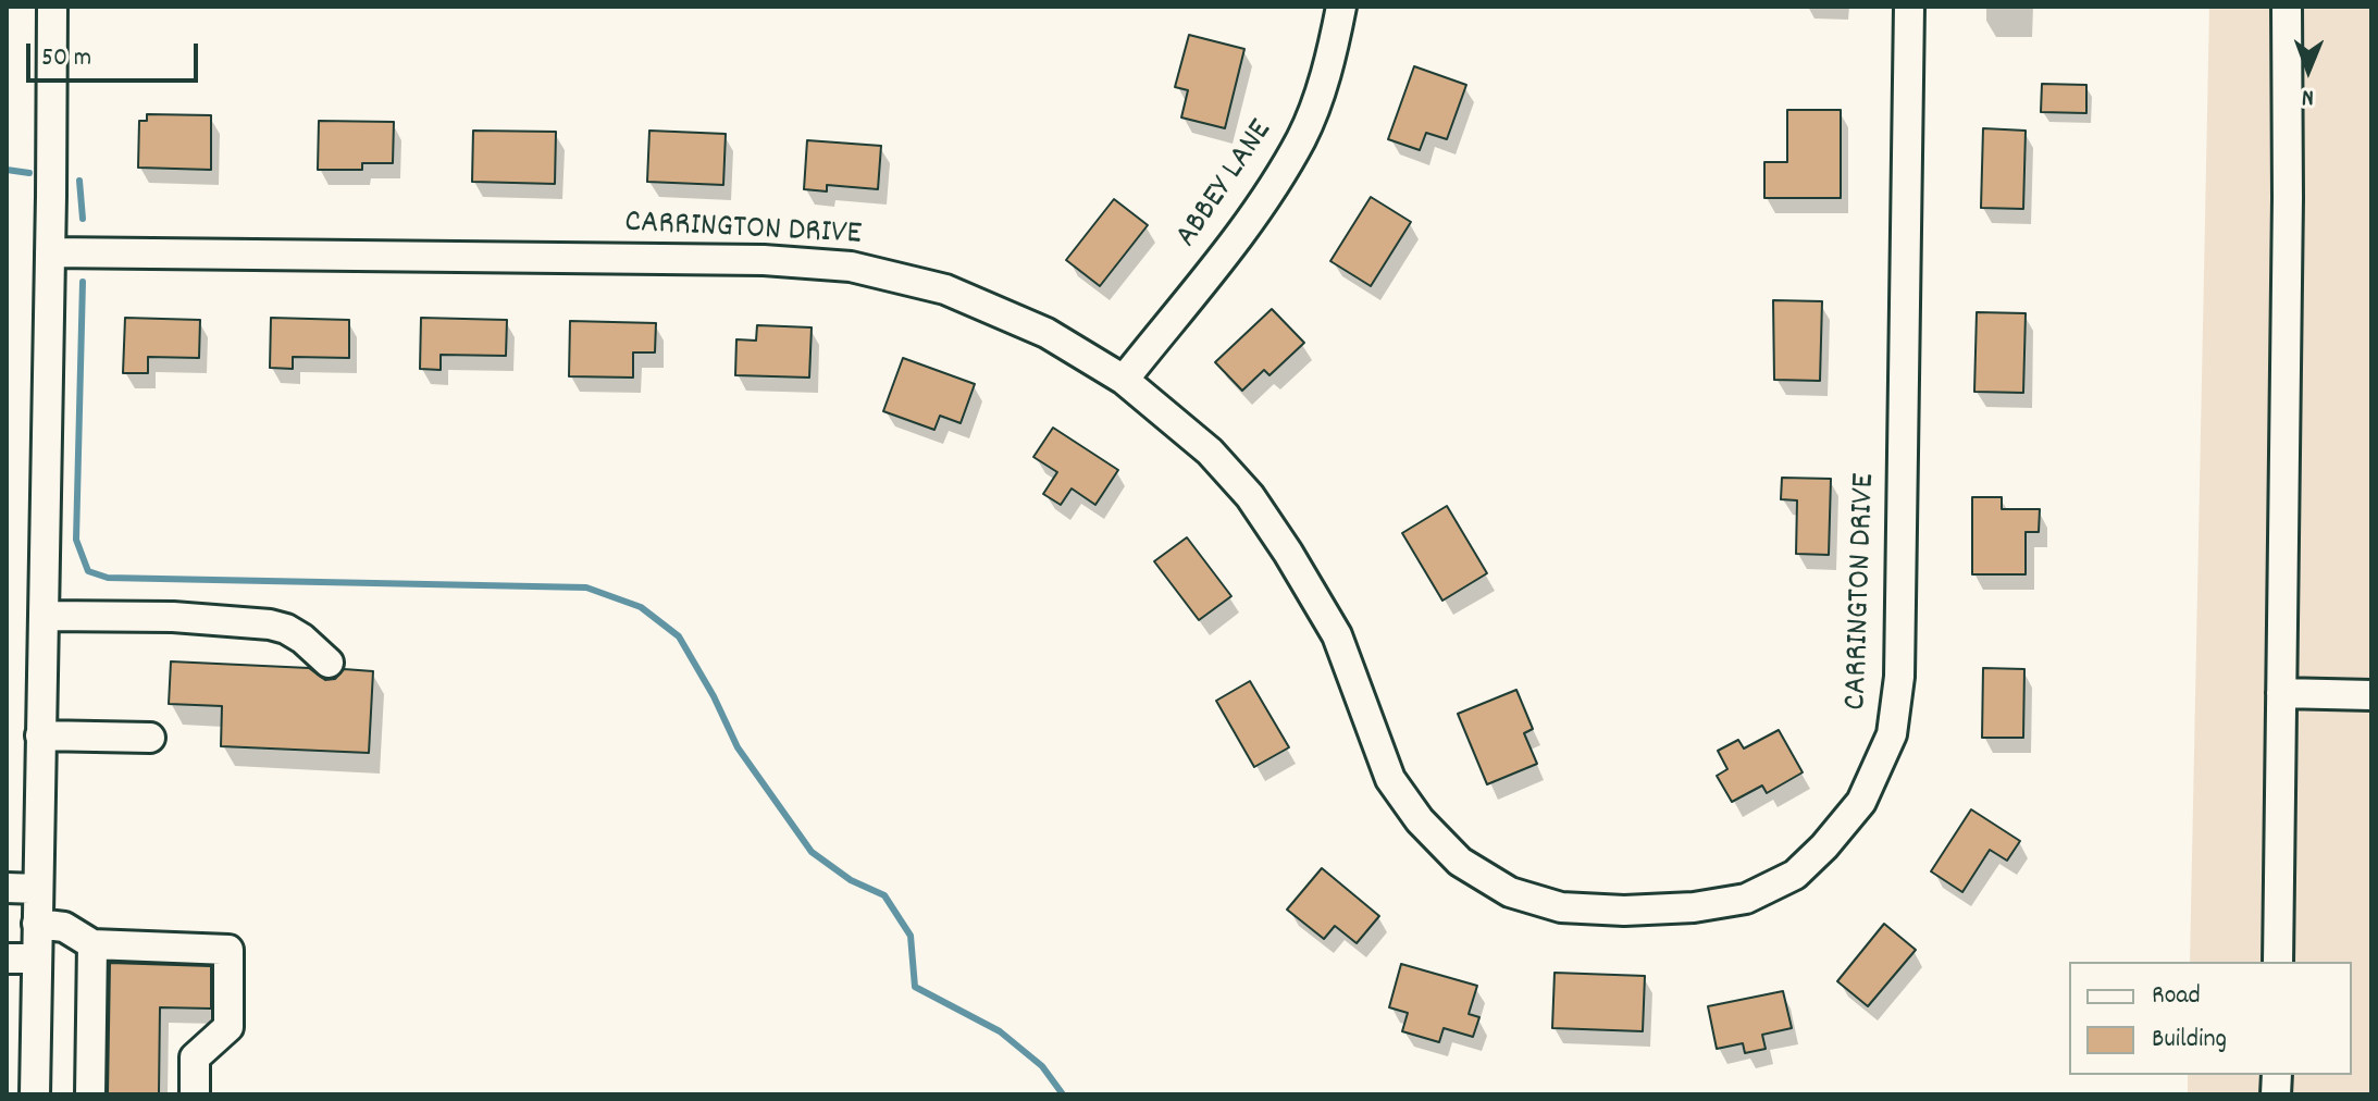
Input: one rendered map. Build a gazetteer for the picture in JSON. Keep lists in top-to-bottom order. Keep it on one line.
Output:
{"streets":{"street":["ABBEY LANE","CARRINGTON DRIVE"]},"crossings":[["ABBEY LANE","CARRINGTON DRIVE"]],"legend":["Road","Building"],"scale_bar":"50 m","north":"bottom"}
